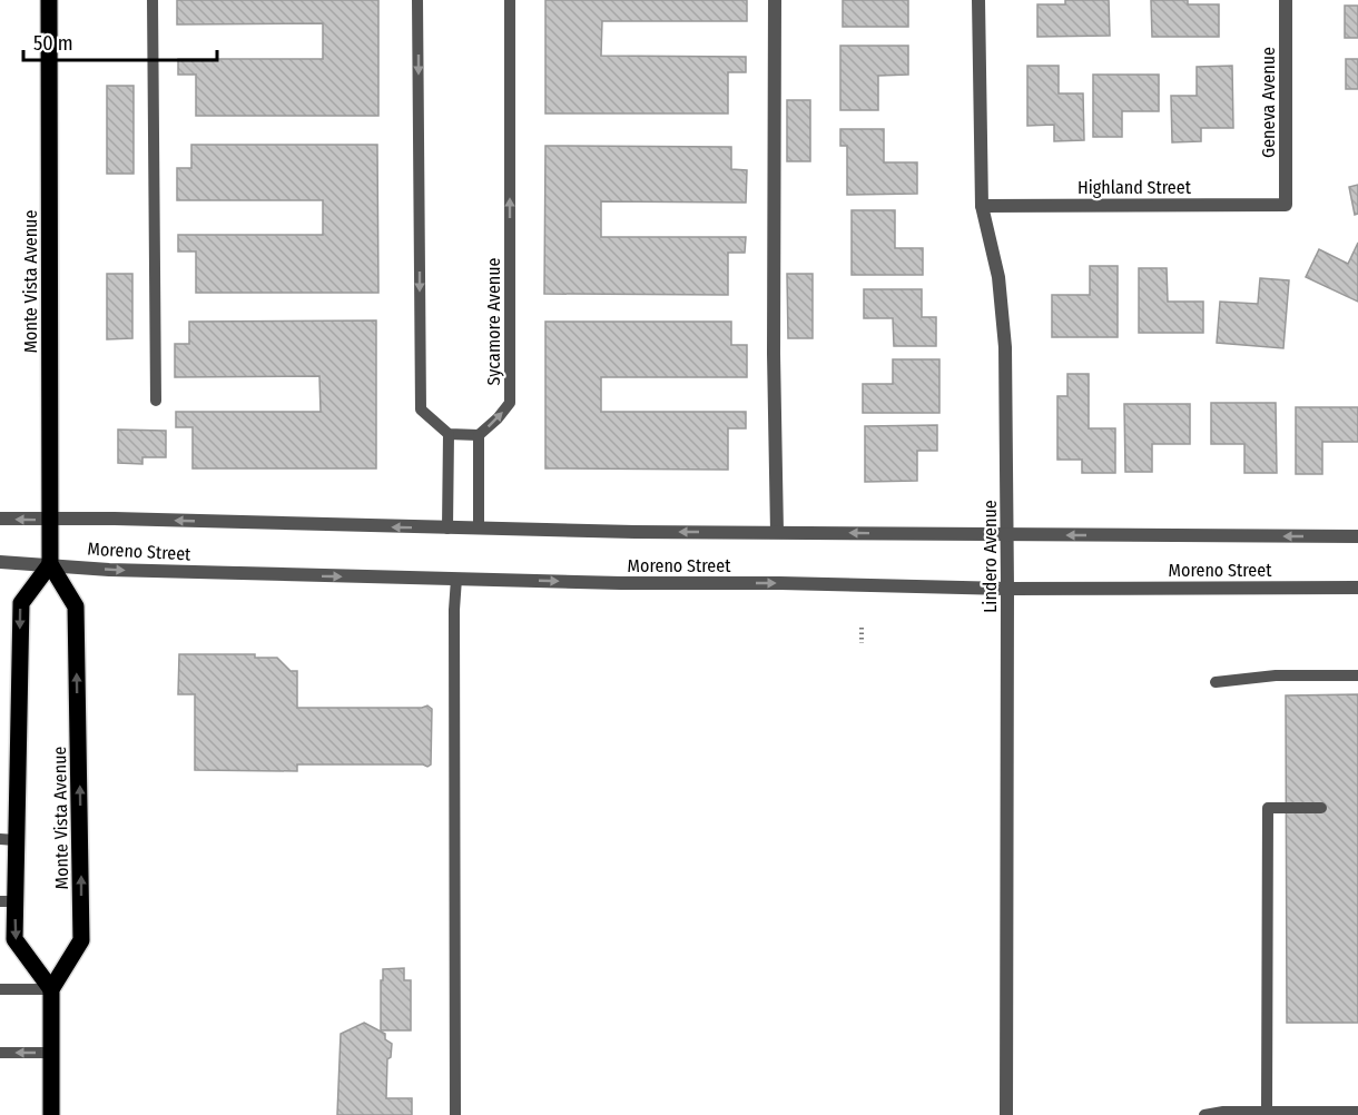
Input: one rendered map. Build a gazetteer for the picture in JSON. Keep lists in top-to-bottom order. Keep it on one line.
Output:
{"streets":{"main road":["Monte Vista Avenue"],"street":["Geneva Avenue","Highland Street","Moreno Street","Lindero Avenue"],"lane":["Sycamore Avenue"]},"crossings":[["Geneva Avenue","Highland Street"],["Highland Street","Lindero Avenue"],["Monte Vista Avenue","Moreno Street"],["Moreno Street","Lindero Avenue"]],"scale_bar":"50 m"}
